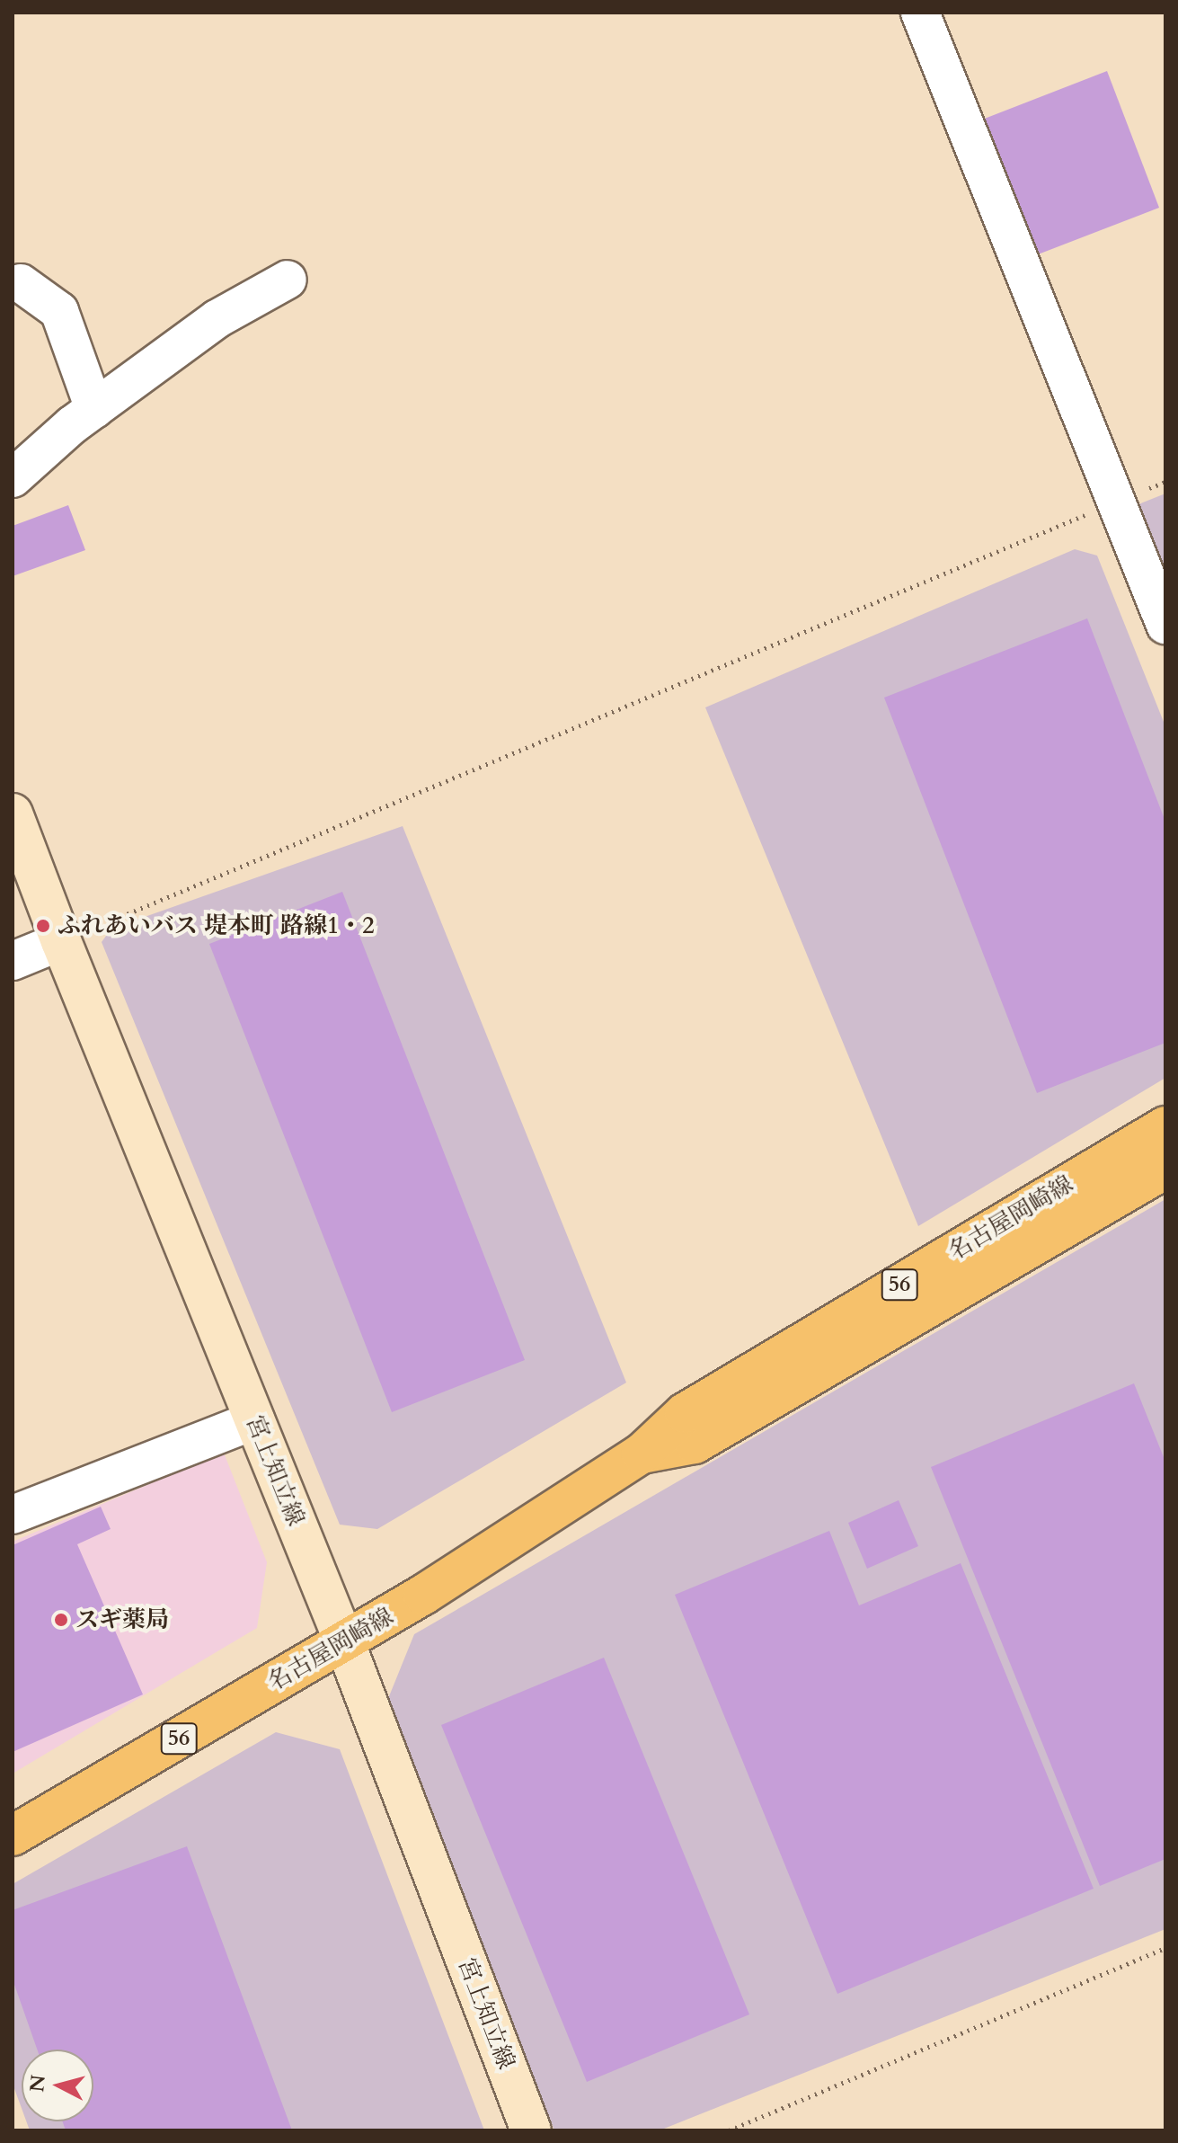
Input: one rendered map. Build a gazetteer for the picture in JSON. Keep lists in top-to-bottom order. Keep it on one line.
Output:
{"streets":{"main road":["名古屋岡崎線","56","宮上知立線"]},"crossings":[["名古屋岡崎線","宮上知立線"]],"places":["ふれあいバス 堤本町 路線1・2","スギ薬局"],"north":"left"}
